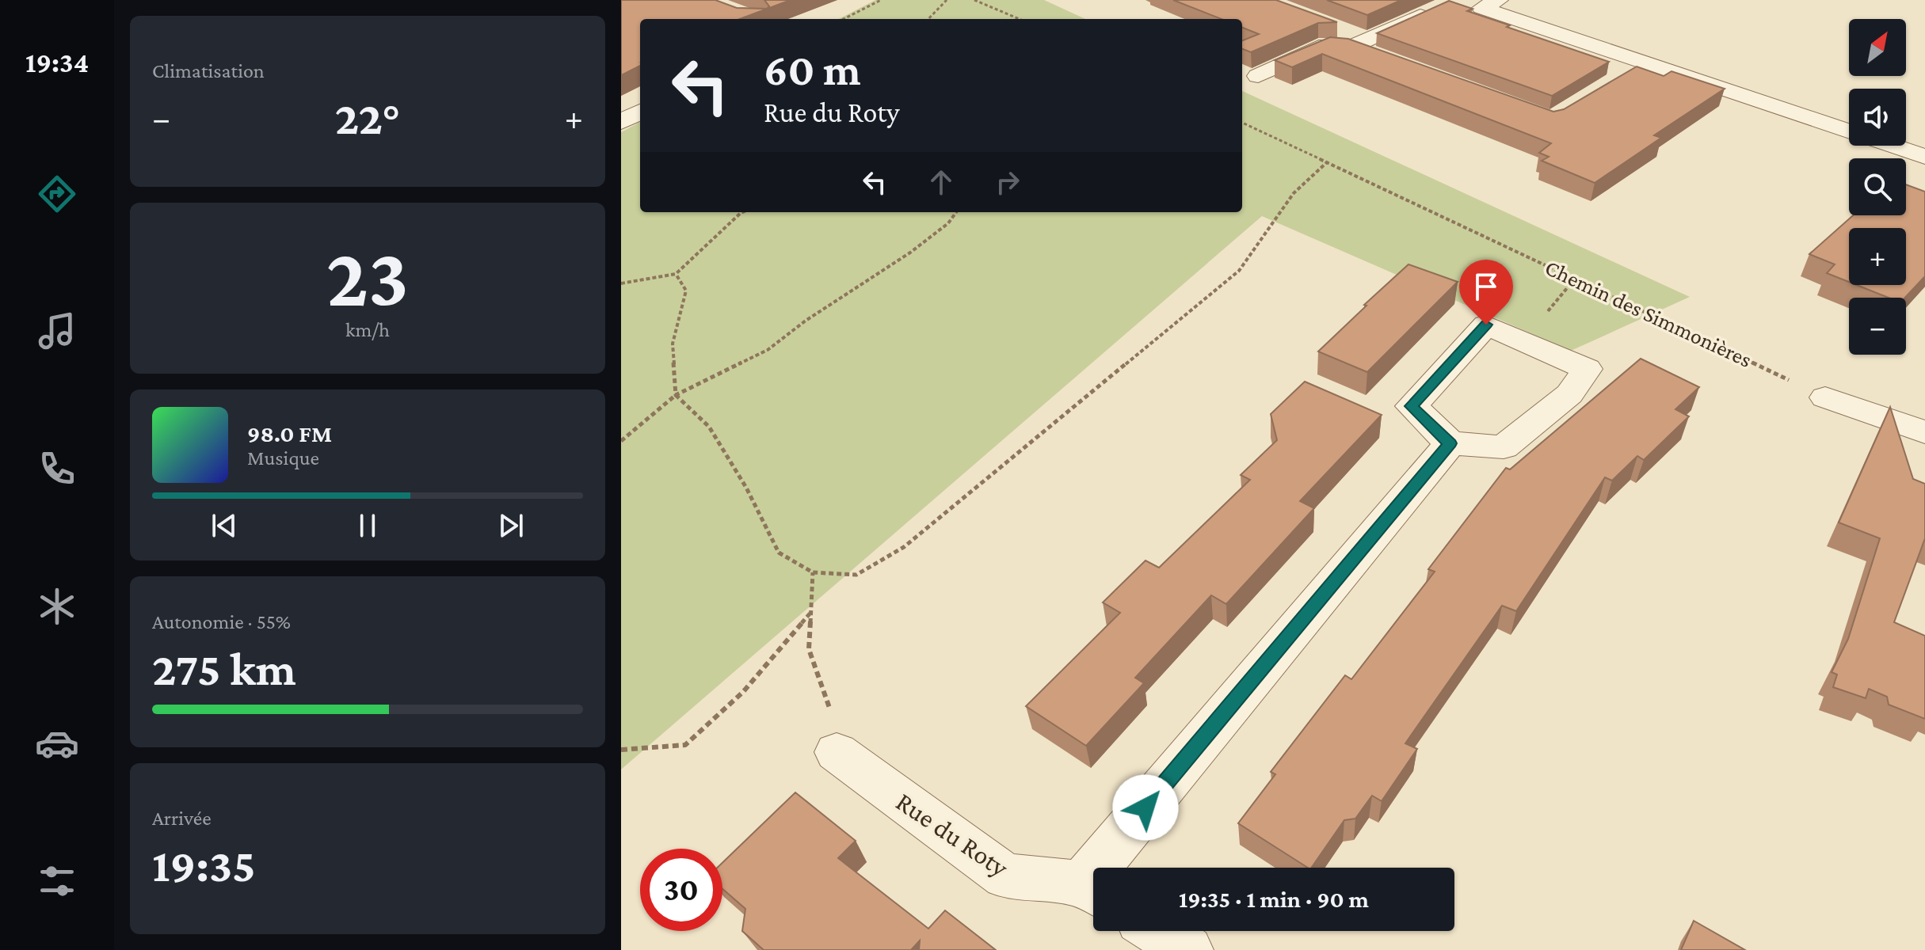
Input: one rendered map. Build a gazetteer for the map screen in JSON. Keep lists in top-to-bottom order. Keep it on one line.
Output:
{"streets":{"street":["Rue du Roty"],"path":["Chemin des Simmonières"]},"north":"top right","page":{"tabs":"19:34","tile":["Climatisation",["23","km/h"],["Autonomie · 55%","275 km"],["Arrivée","19:35"]],"map_buttons":["+","−"],"turn":["60 m","Rue du Roty"],"heat":["−","22°","+"],"song":["98.0 FM","Musique"],"limit":"30","trip":"19:35 · 1 min · 90 m"}}
